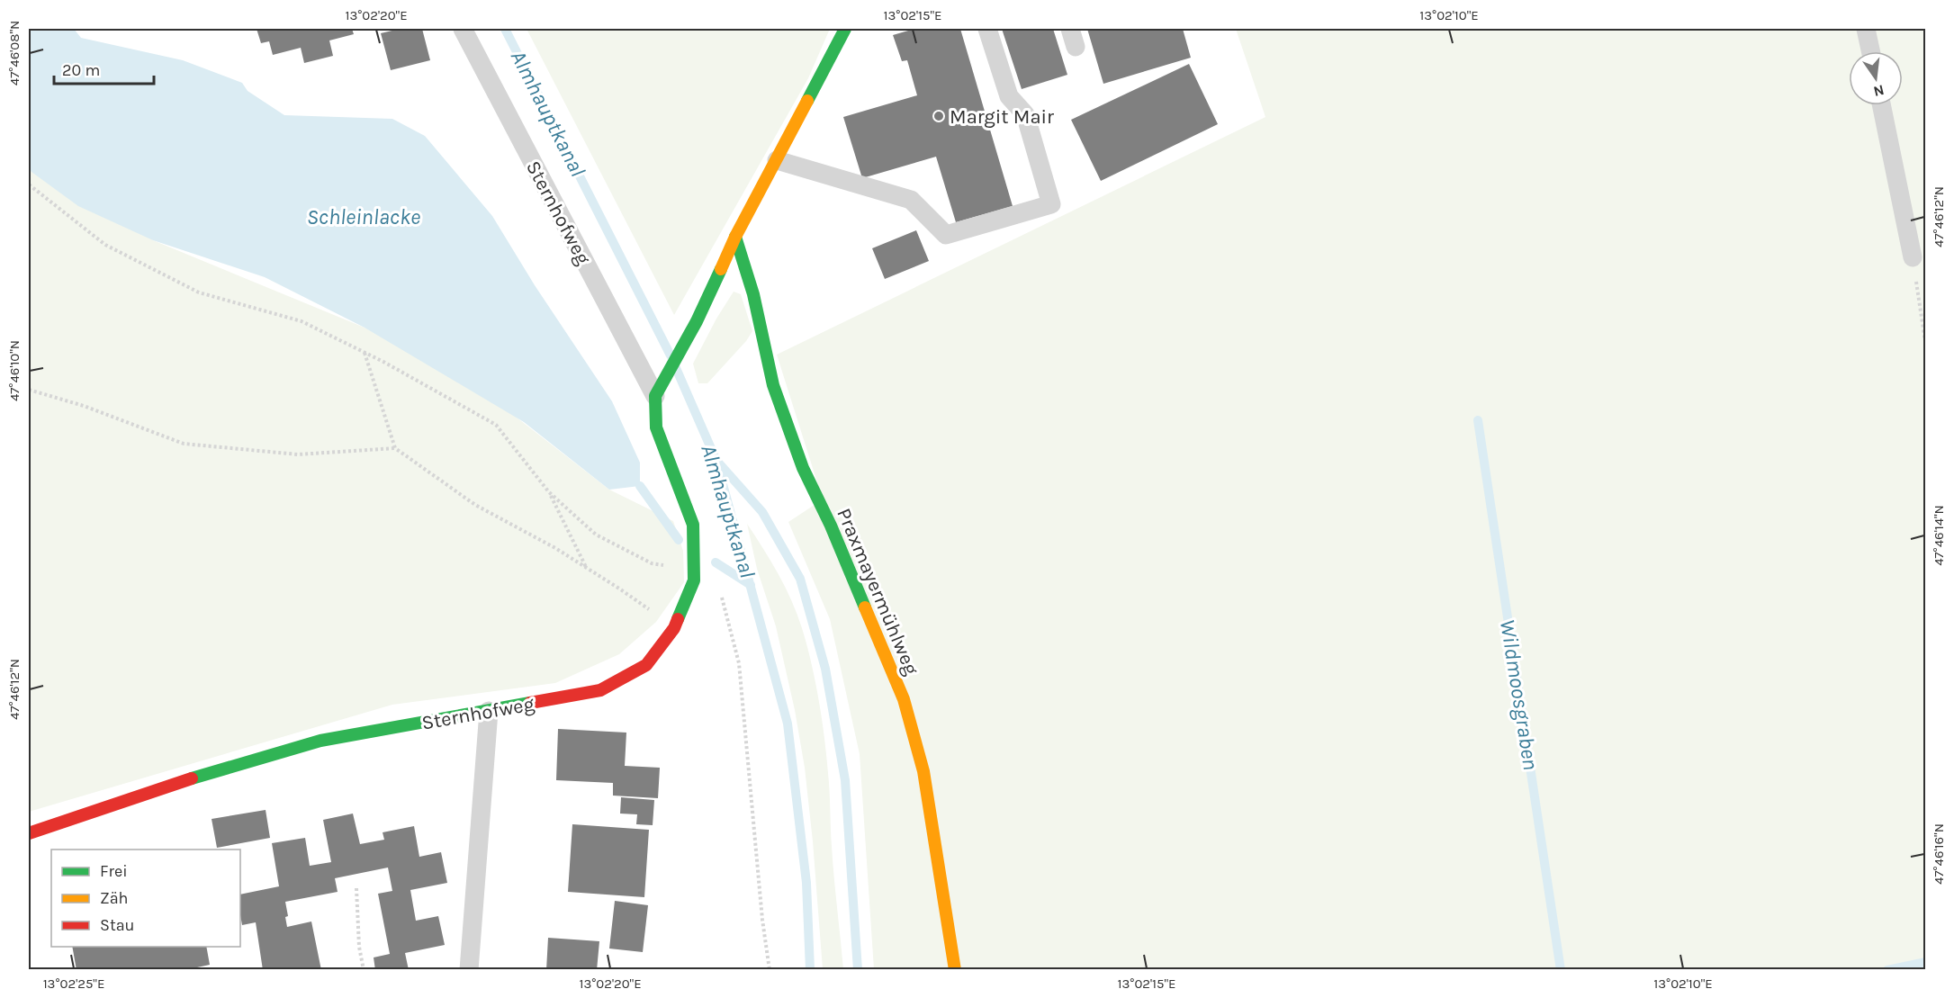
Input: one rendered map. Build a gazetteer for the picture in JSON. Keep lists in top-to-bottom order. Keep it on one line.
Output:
{"streets":{"street":["Sternhofweg","Praxmayermühlweg"]},"water":["Almhauptkanal","Schleinlacke","Wildmoosgraben"],"places":["Margit Mair"],"legend":["Frei","Zäh","Stau"],"scale_bar":"20 m","north":"bottom","coordinates":["13°02'20\"E","13°02'15\"E","13°02'10\"E","47°46'08\"N","47°46'12\"N","47°46'10\"N","47°46'14\"N","47°46'16\"N","13°02'25\"E"]}
